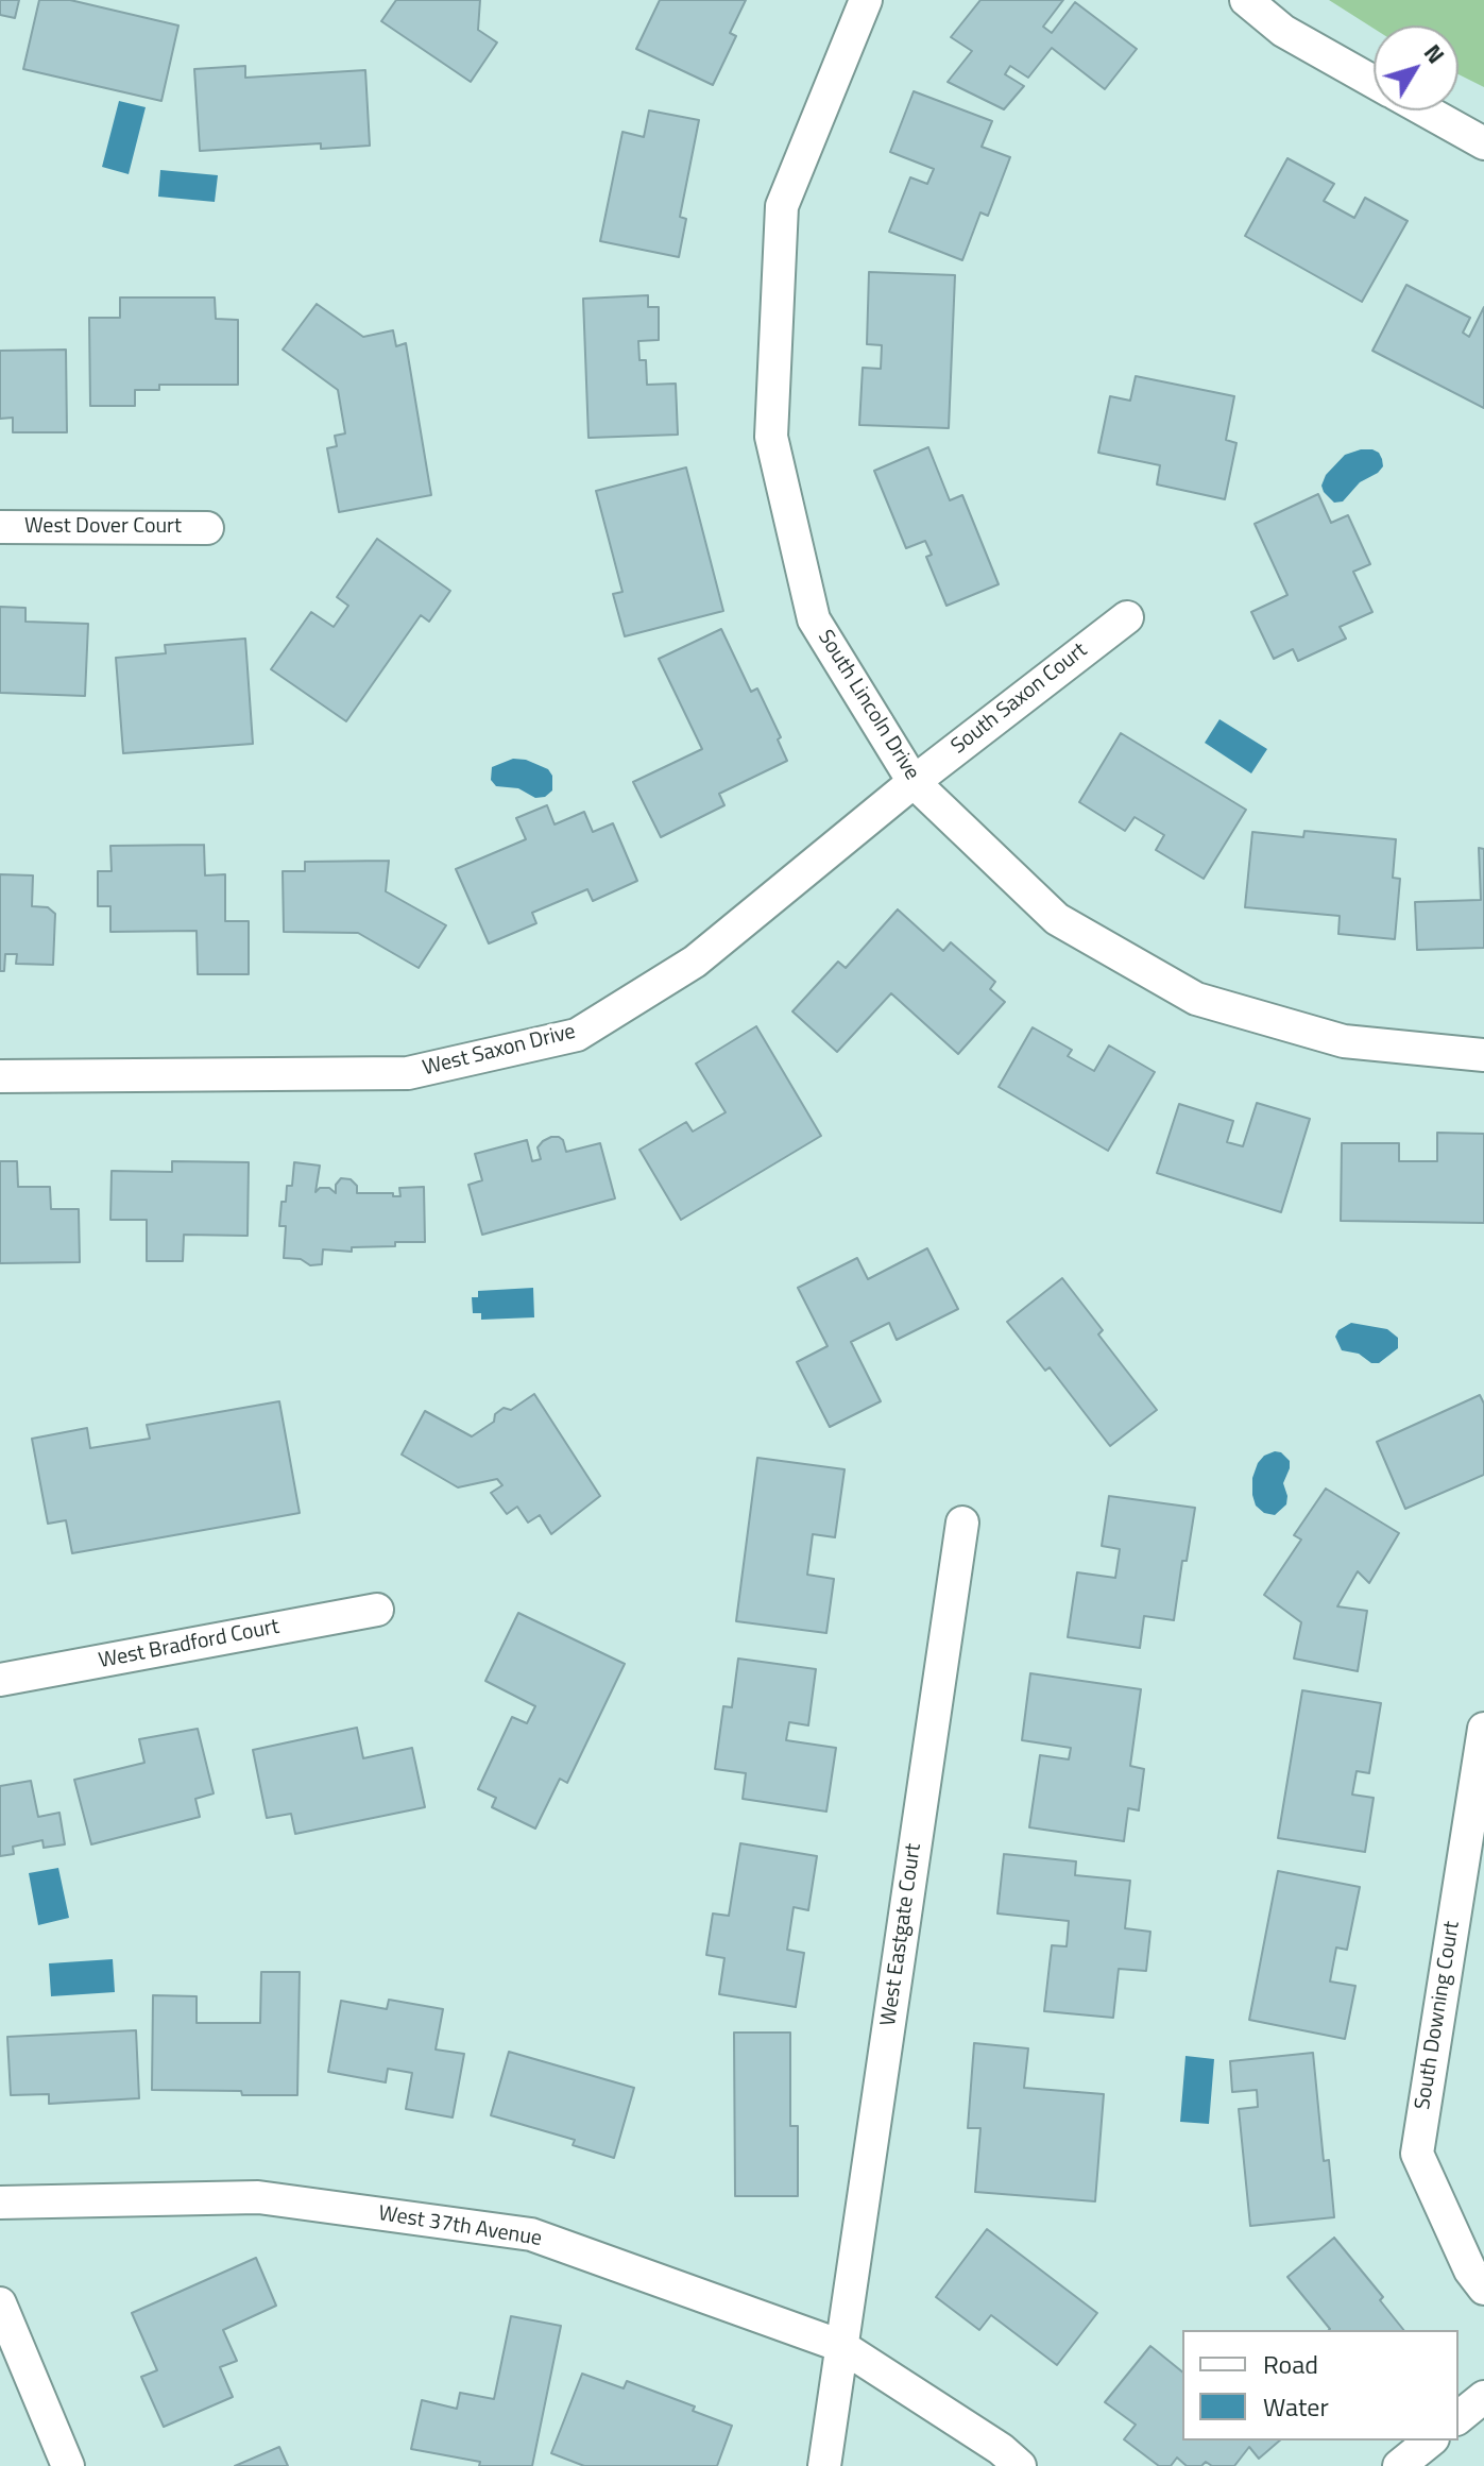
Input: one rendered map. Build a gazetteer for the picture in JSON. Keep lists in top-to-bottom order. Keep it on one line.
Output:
{"streets":{"street":["West Dover Court","South Saxon Court","South Lincoln Drive","West Saxon Drive","West Bradford Court","West Eastgate Court","South Downing Court","West 37th Avenue"]},"crossings":[["South Saxon Court","South Lincoln Drive"],["South Saxon Court","West Saxon Drive"],["South Lincoln Drive","West Saxon Drive"],["West Eastgate Court","West 37th Avenue"]],"legend":["Road","Water"],"north":"top right"}
